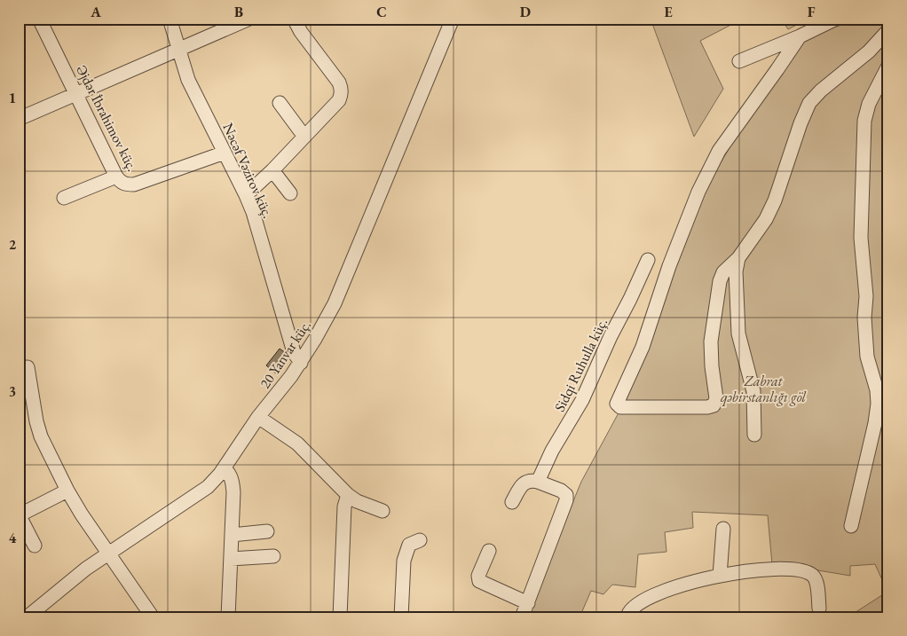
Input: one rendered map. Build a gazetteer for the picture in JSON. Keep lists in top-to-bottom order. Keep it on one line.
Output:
{"streets":{"street":["Əjdər İbrahimov küç.","Nəcəf Vəzirov küç.","20 Yanvar küç.","Sidqi Ruhulla küç."]},"crossings":[["Əjdər İbrahimov küç.","Nəcəf Vəzirov küç."],["Nəcəf Vəzirov küç.","20 Yanvar küç."]],"parks":["Zabrat qəbirstanlığı göl"],"grid":{"columns":["A","B","C","D","E","F"],"rows":["1","2","3","4"]}}
